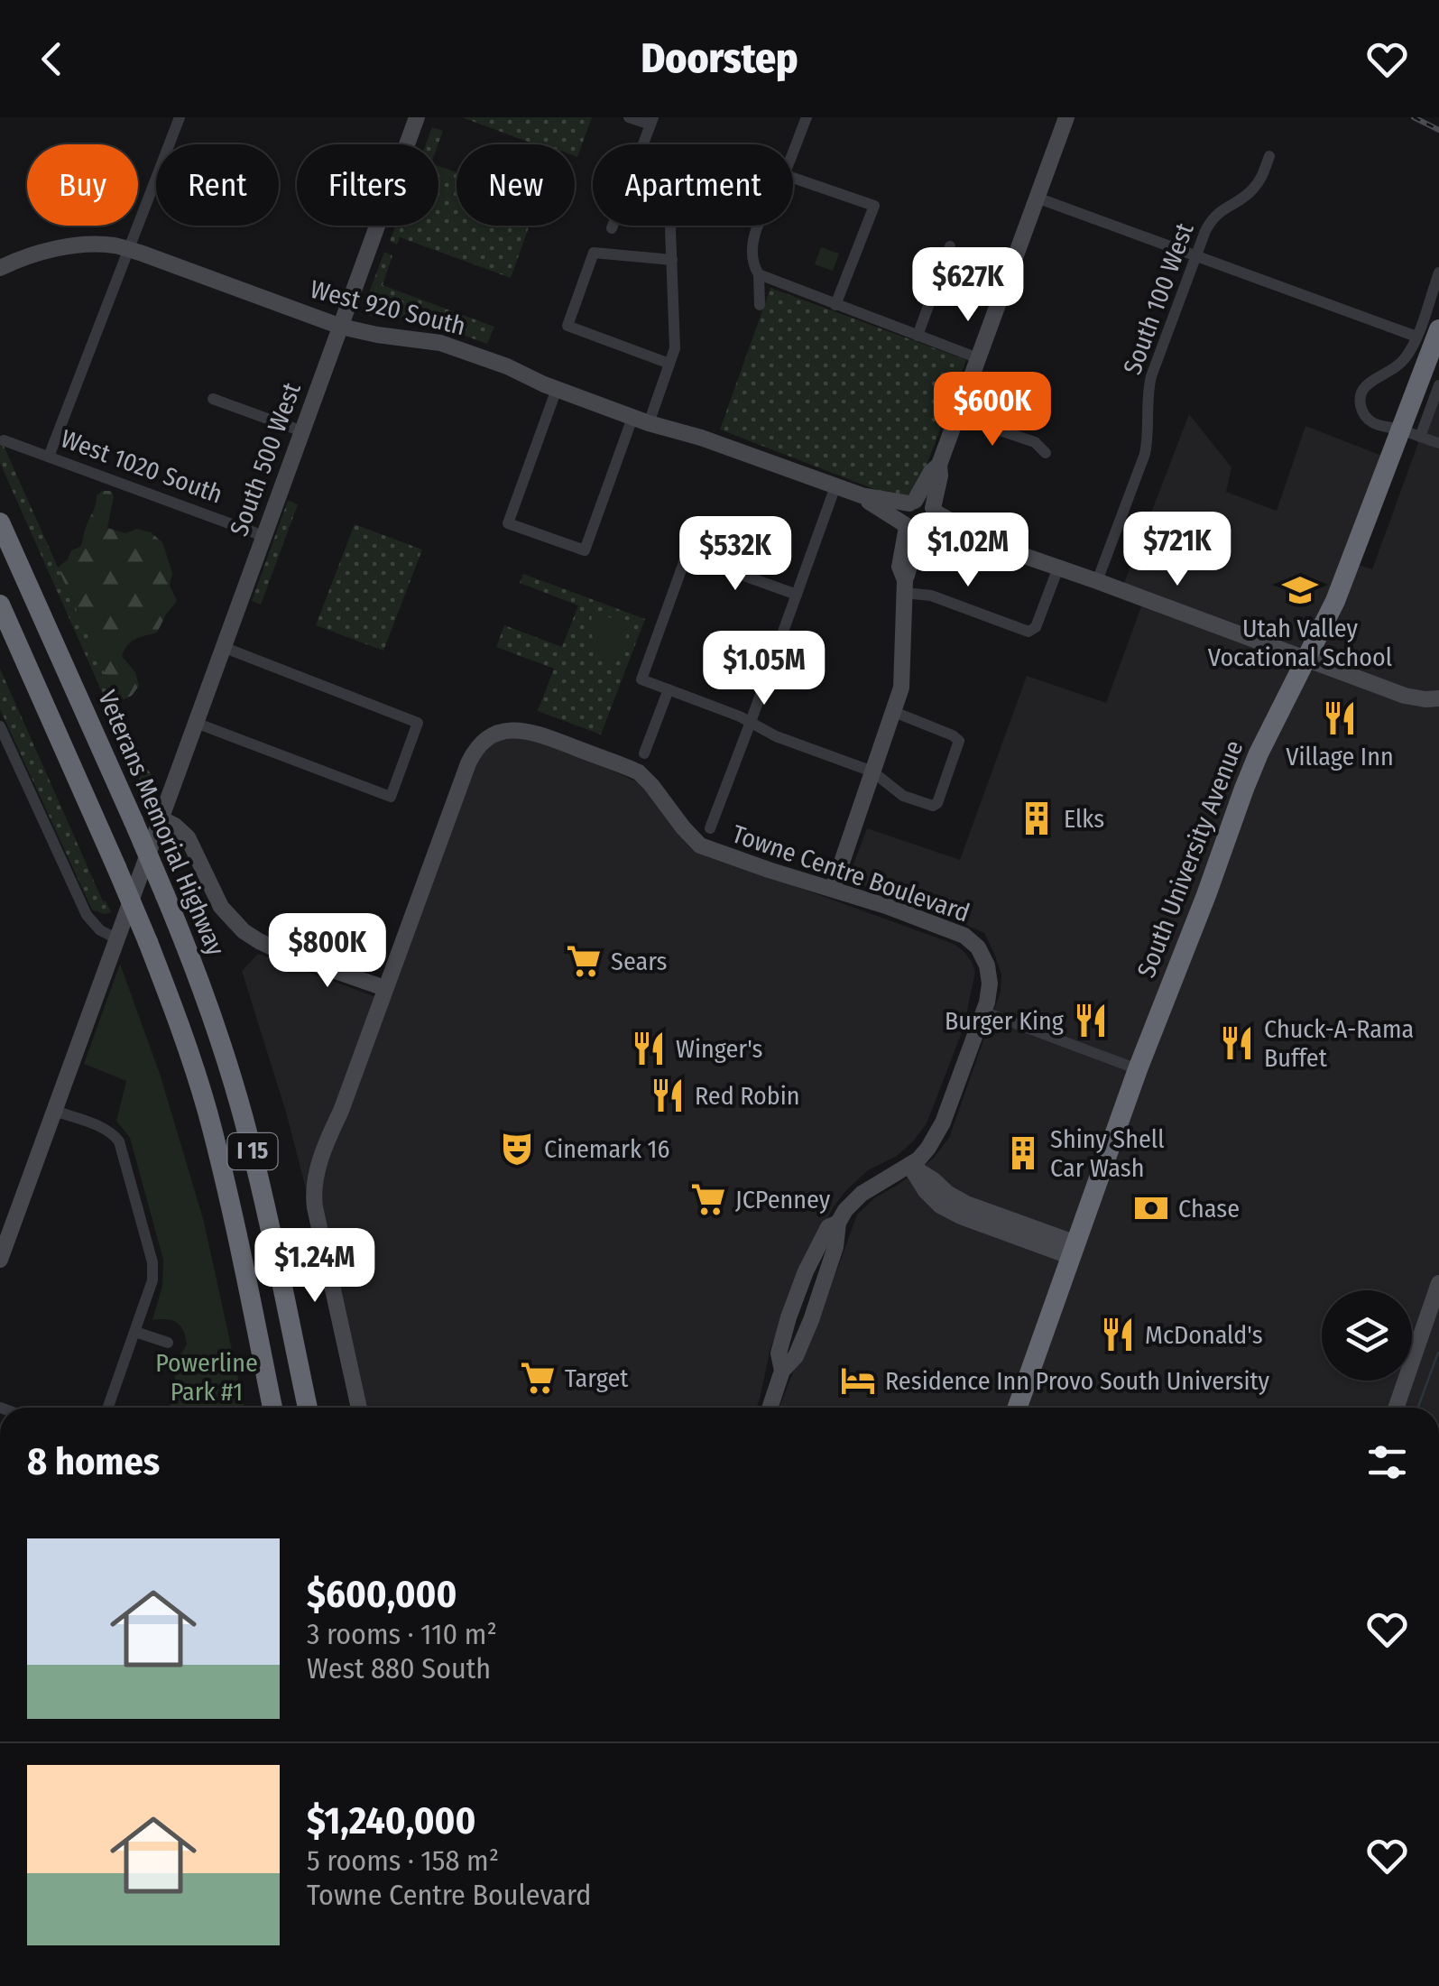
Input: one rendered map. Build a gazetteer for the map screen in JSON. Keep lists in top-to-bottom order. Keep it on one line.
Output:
{"streets":{"highway":["Veterans Memorial Highway","South University Avenue","I 15"],"street":["South 100 West","West 920 South","South 500 West","West 1020 South","Towne Centre Boulevard"]},"crossings":[["West 920 South","South 500 West"],["South 500 West","West 1020 South"]],"parks":["Powerline Park #1"],"places":{"school or university":["Utah Valley Vocational School"],"restaurant":["Village Inn","Burger King","Chuck-A-Rama Buffet","Winger's","Red Robin","McDonald's"],"building":["Elks","Shiny Shell Car Wash"],"supermarket":["Sears","JCPenney","Target"],"theatre":["Cinemark 16"],"bank":["Chase"],"hotel":["Residence Inn Provo South University"]},"page":{"header":"Doorstep","chip":["Buy","Rent","Filters","New","Apartment"],"price":["$627K","$600K","$721K","$1.02M","$532K","$1.05M","$800K","$1.24M"],"heading":"8 homes","list":[{"name":"$600,000","note":"3 rooms · 110 m² · West 880 South"},{"name":"$1,240,000","note":"5 rooms · 158 m² · Towne Centre Boulevard"}]}}
